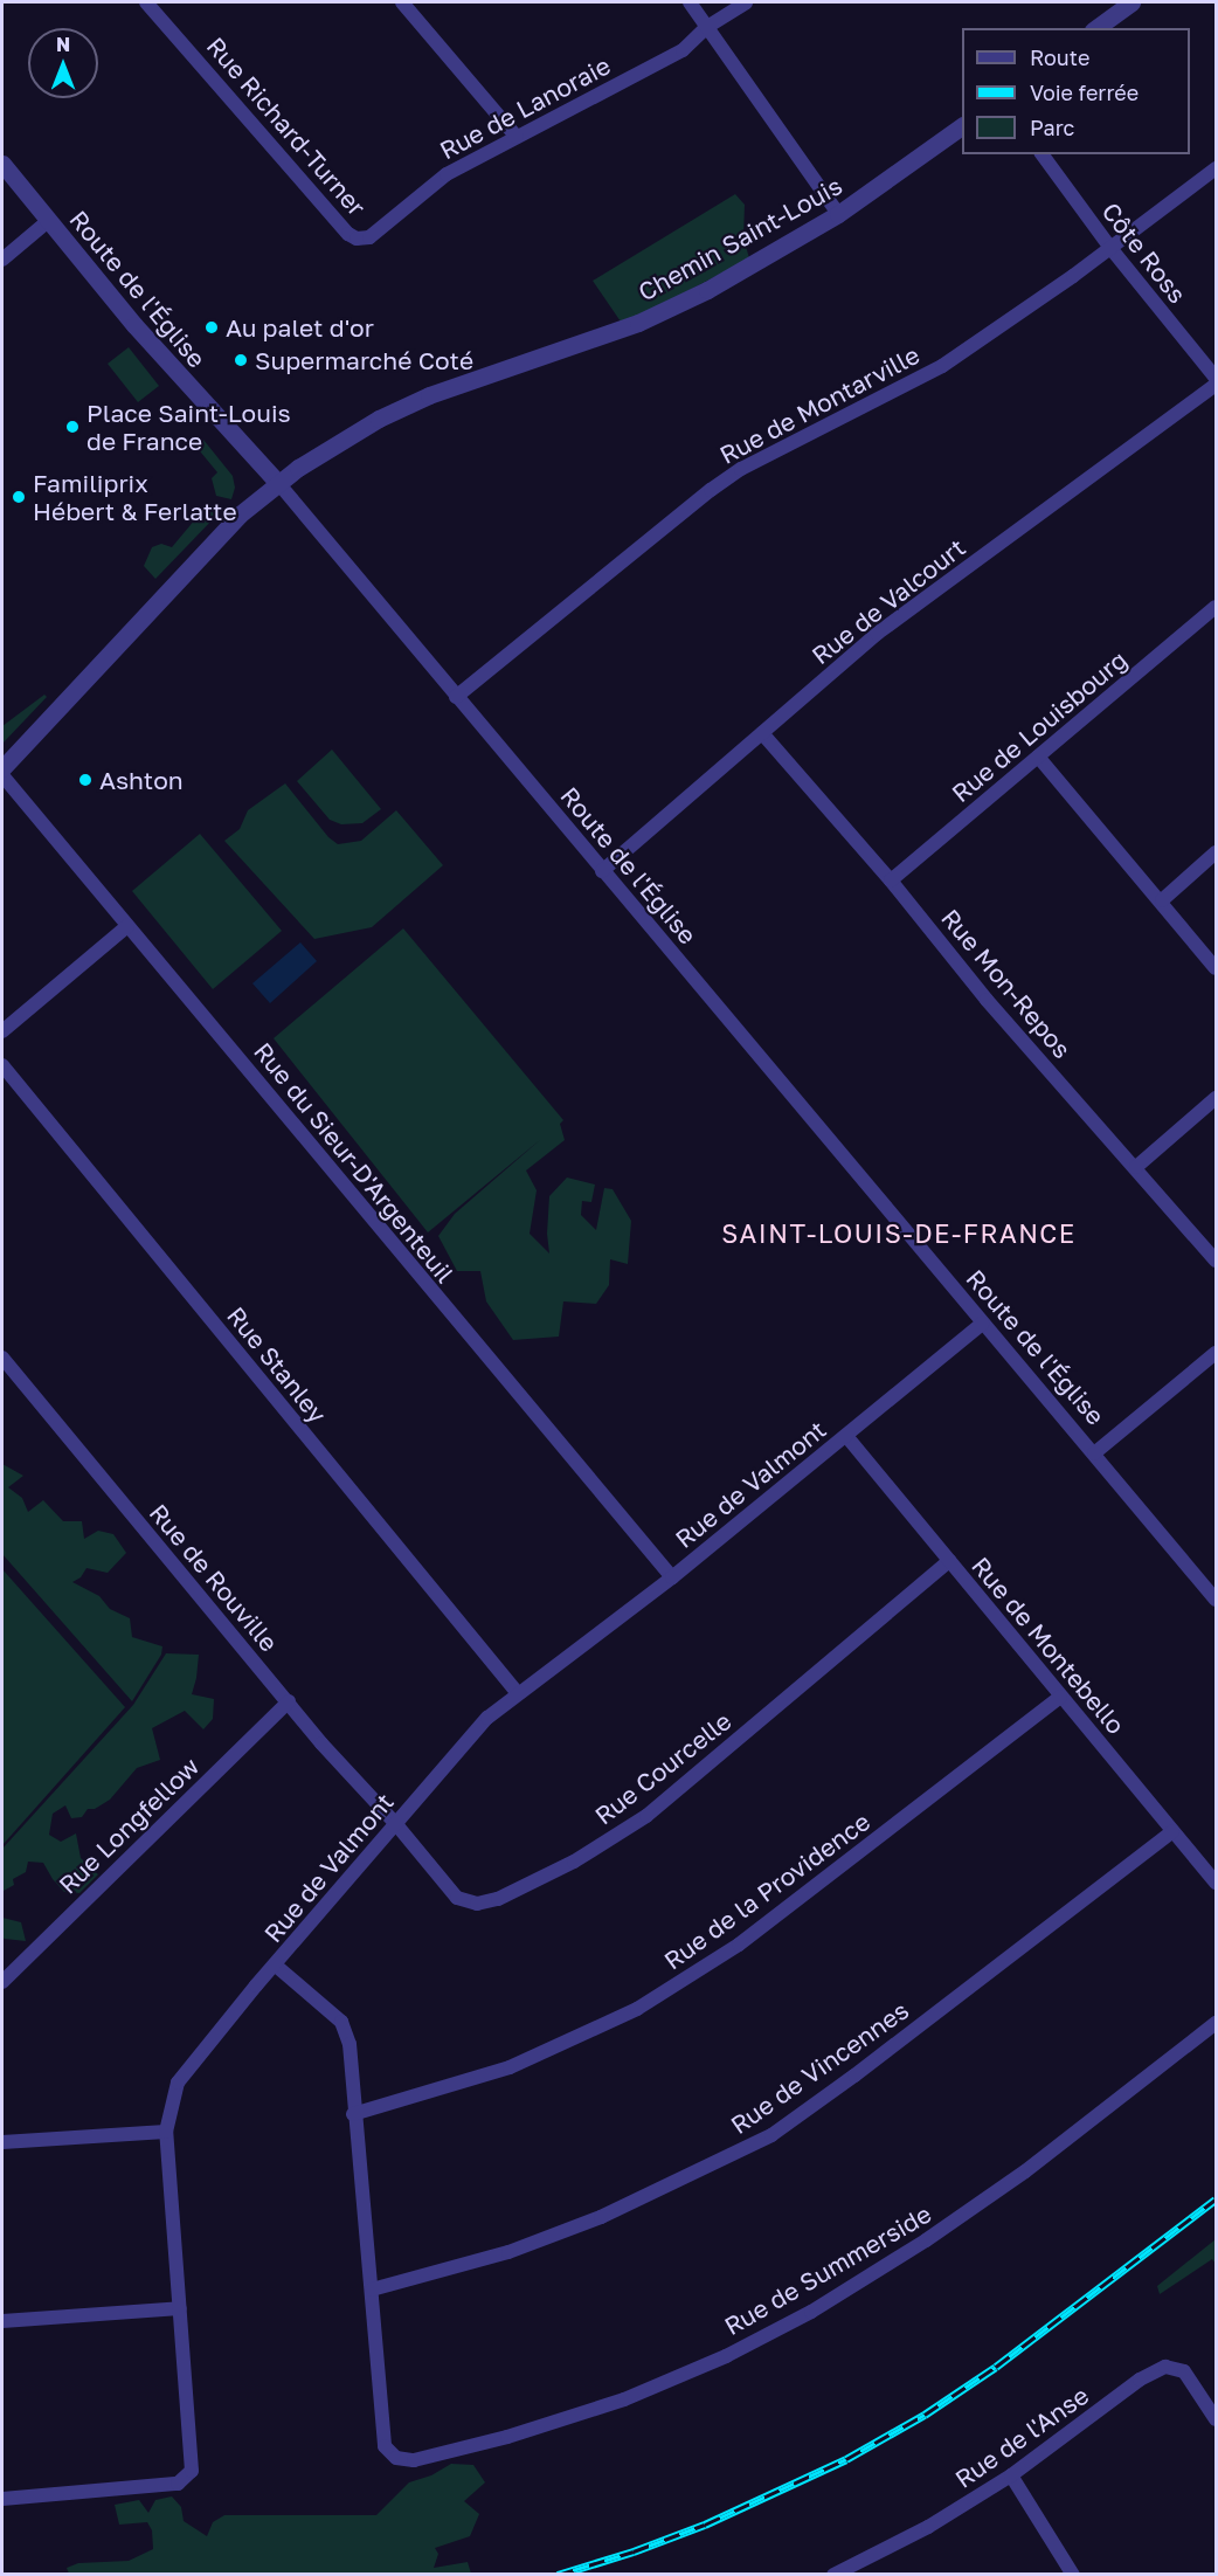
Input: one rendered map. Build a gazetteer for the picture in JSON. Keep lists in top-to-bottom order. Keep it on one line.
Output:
{"streets":{"street":["Rue de Lanoraie","Rue Richard-Turner","Chemin Saint-Louis","Côte Ross","Route de l'Église","Rue de Montarville","Rue de Valcourt","Rue de Louisbourg","Rue Mon-Repos","Rue du Sieur-D'Argenteuil","Rue Stanley","Rue de Valmont","Rue de Rouville","Rue de Montebello","Rue Courcelle","Rue Longfellow","Rue de la Providence","Rue de Vincennes","Rue de Summerside","Rue de l'Anse"]},"crossings":[["Rue de Lanoraie","Rue Richard-Turner"],["Chemin Saint-Louis","Route de l'Église"],["Côte Ross","Rue de Montarville"],["Route de l'Église","Rue de Montarville"],["Route de l'Église","Rue de Valcourt"],["Route de l'Église","Rue de Valmont"],["Rue de Valcourt","Rue Mon-Repos"],["Rue de Louisbourg","Rue Mon-Repos"],["Rue du Sieur-D'Argenteuil","Rue de Valmont"],["Rue Stanley","Rue de Valmont"],["Rue de Valmont","Rue de Rouville"],["Rue de Valmont","Rue de Montebello"],["Rue de Valmont","Rue Courcelle"],["Rue de Valmont","Rue de Summerside"],["Rue de Rouville","Rue Courcelle"],["Rue de Rouville","Rue Longfellow"],["Rue de Montebello","Rue Courcelle"],["Rue de Montebello","Rue de la Providence"],["Rue de Montebello","Rue de Vincennes"],["Rue de la Providence","Rue de Summerside"],["Rue de Vincennes","Rue de Summerside"]],"districts":["SAINT-LOUIS-DE-FRANCE"],"places":["Au palet d'or","Supermarché Coté","Place Saint-Louis de France","Familiprix Hébert & Ferlatte","Ashton"],"legend":["Route","Voie ferrée","Parc"],"north":"top"}
